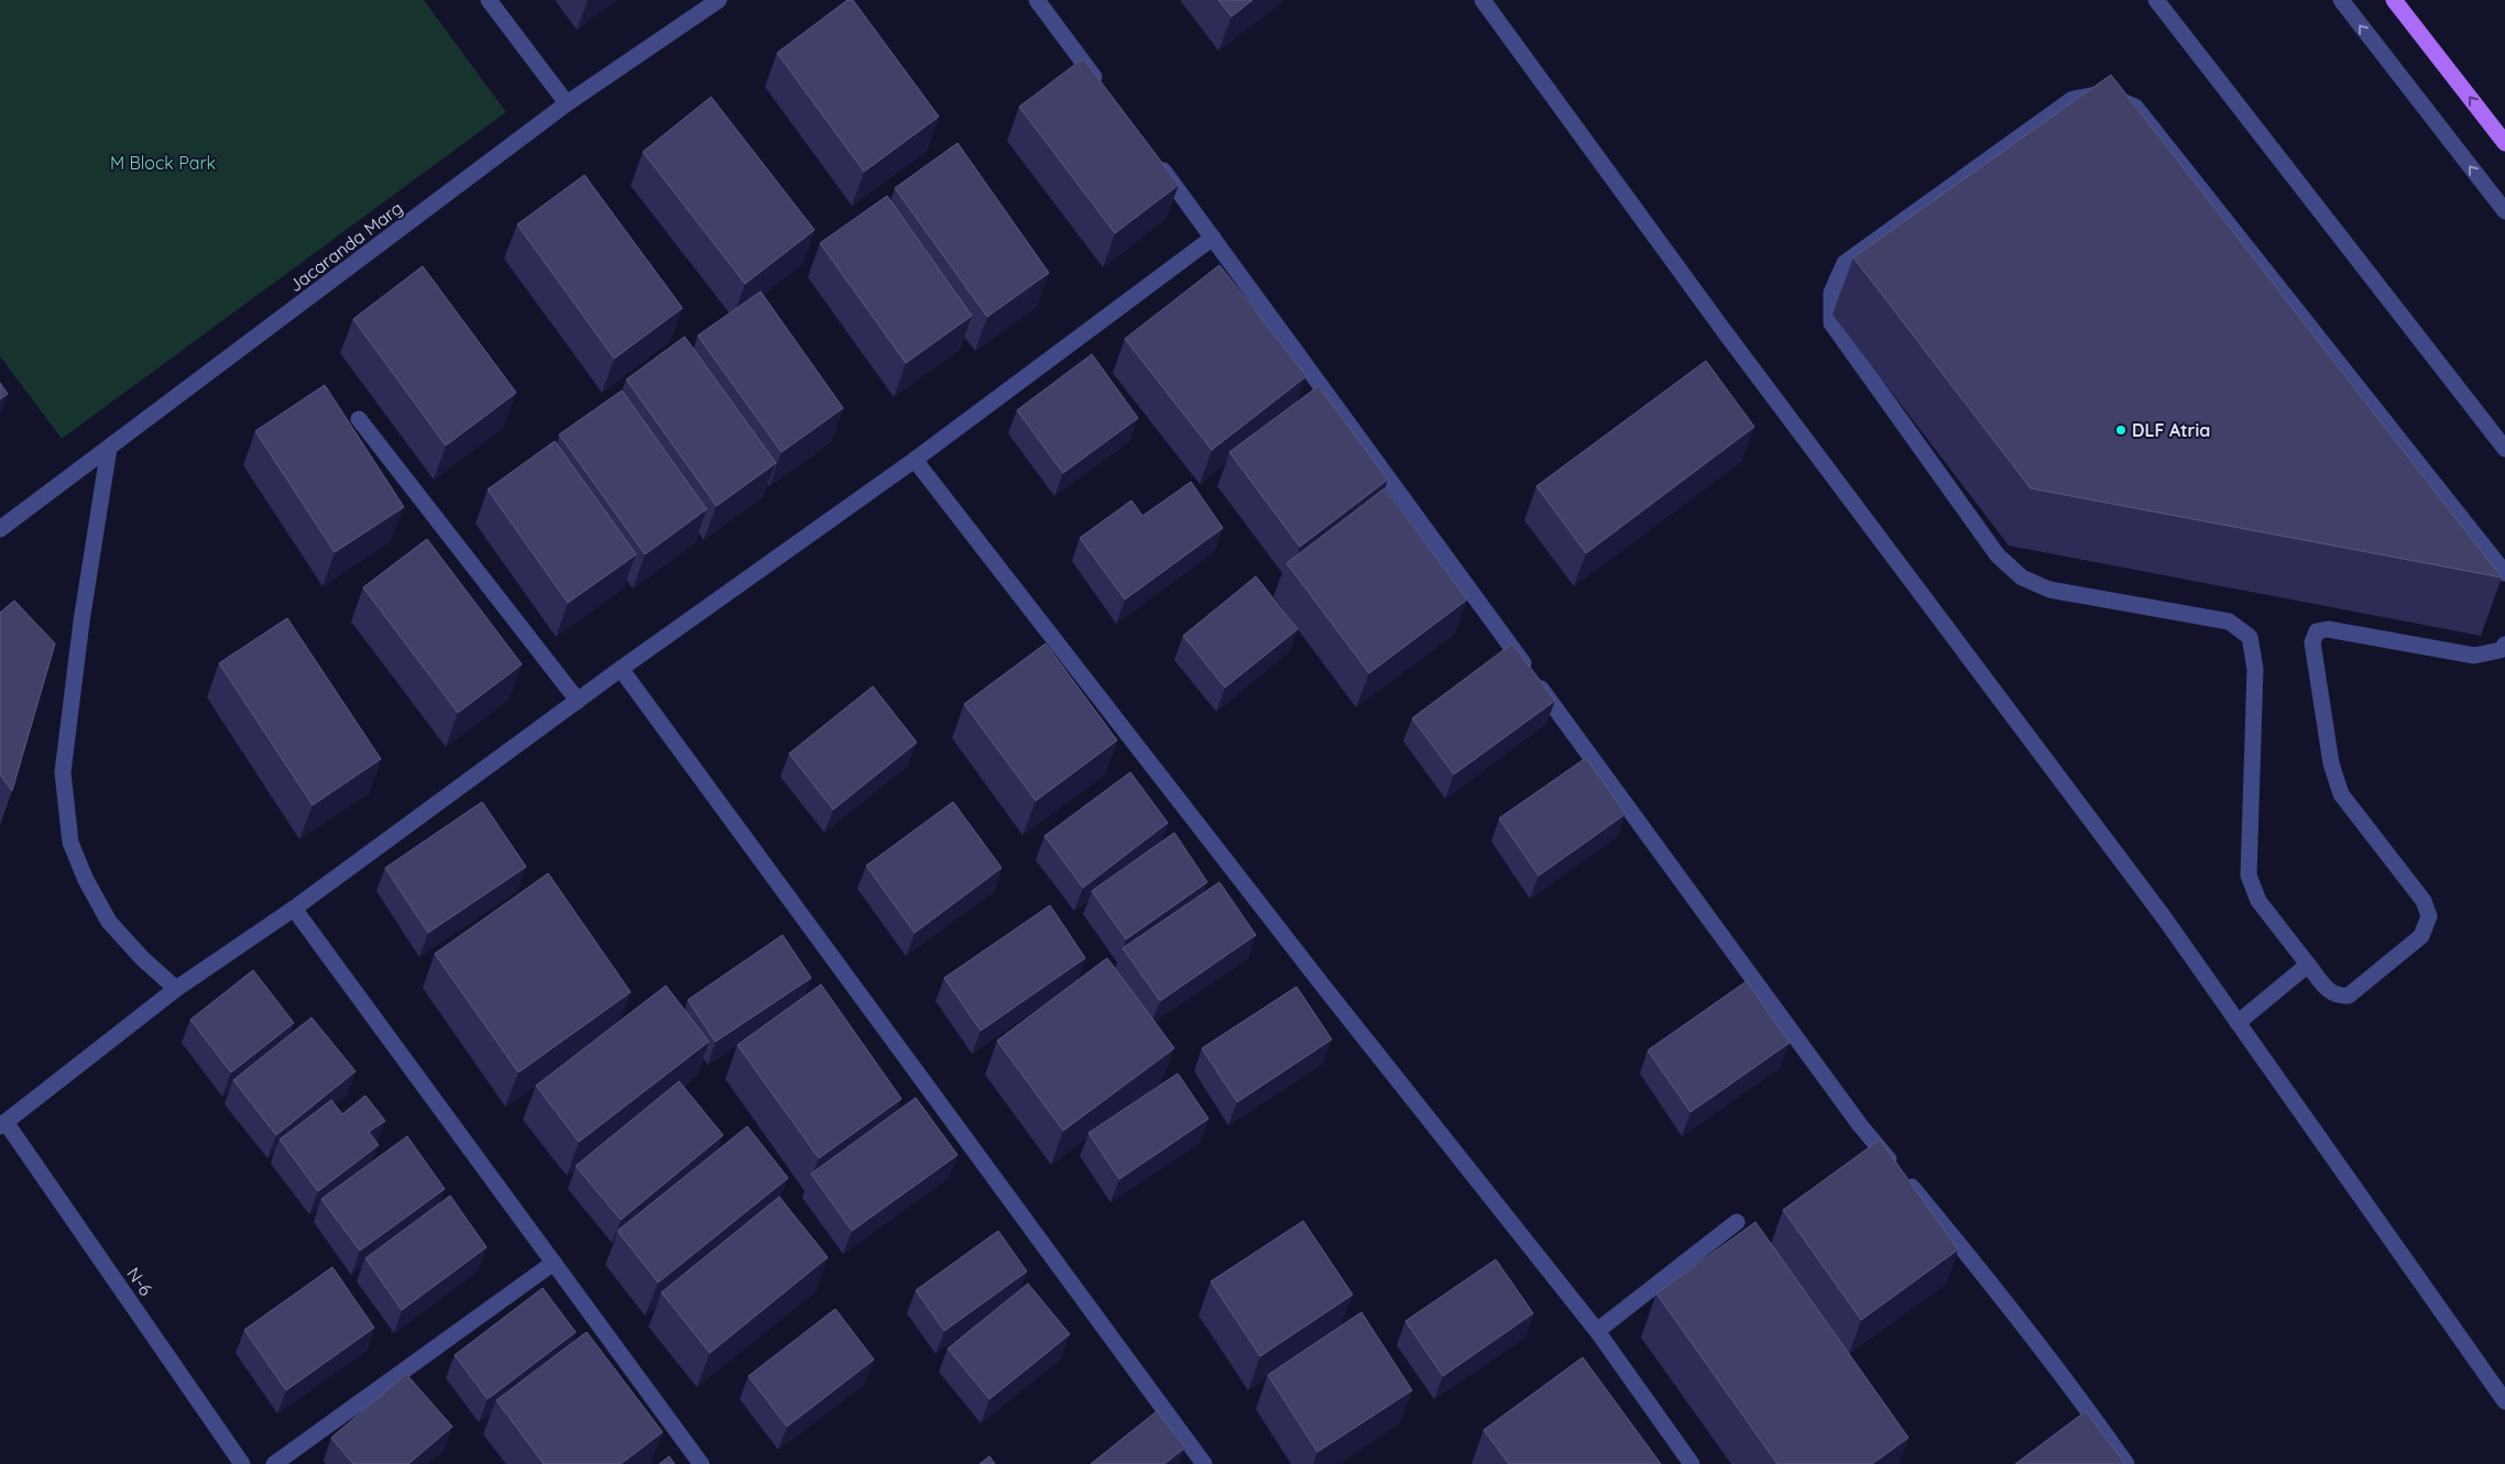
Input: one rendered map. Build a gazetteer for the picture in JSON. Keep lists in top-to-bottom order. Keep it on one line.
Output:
{"streets":{"street":["Jacaranda Marg","N-6"]},"parks":["M Block Park"],"places":["DLF Atria"]}
